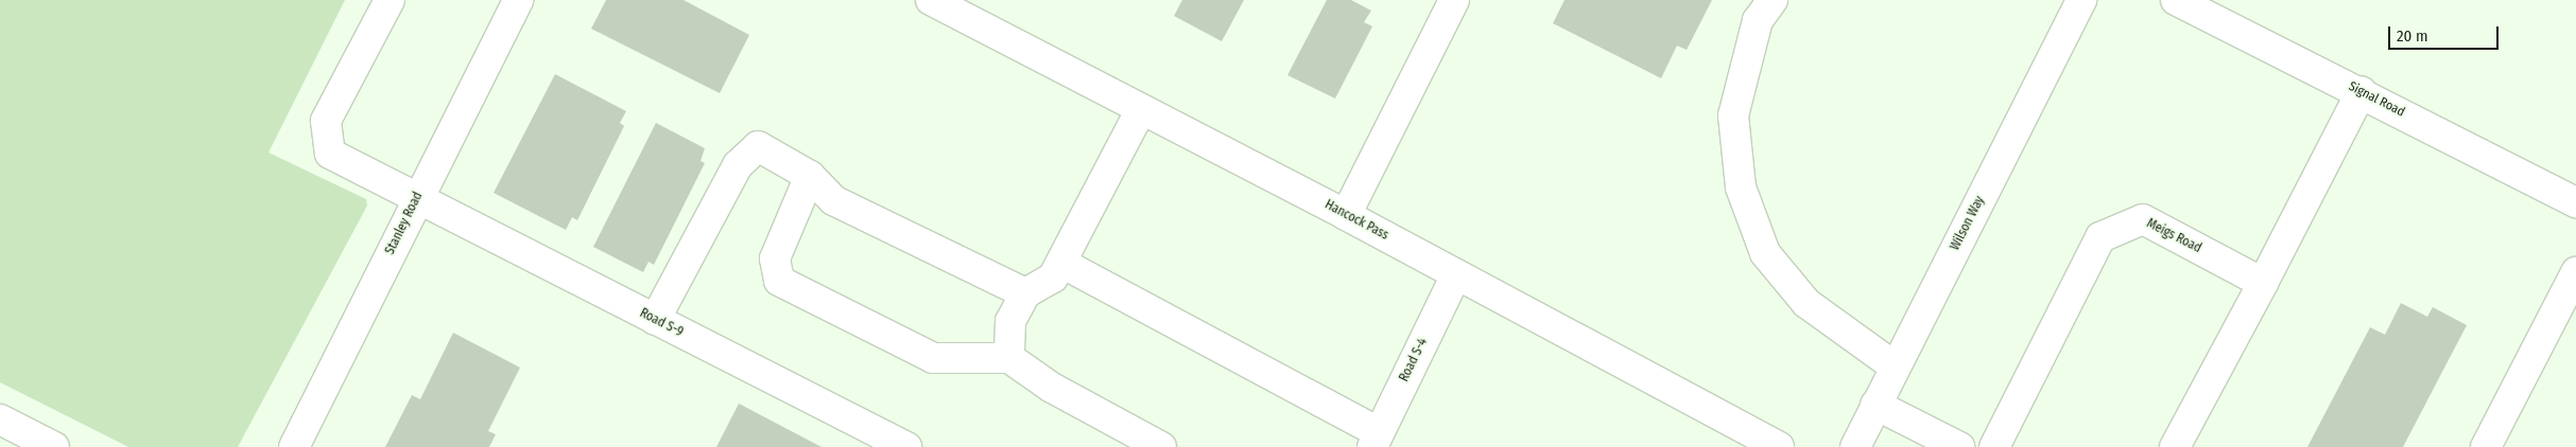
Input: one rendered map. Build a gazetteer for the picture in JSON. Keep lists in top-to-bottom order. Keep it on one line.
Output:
{"streets":{"street":["Signal Road","Hancock Pass","Stanley Road","Wilson Way","Meigs Road","Road S-9","Road S-4"]},"crossings":[["Hancock Pass","Road S-4"],["Stanley Road","Road S-9"]],"scale_bar":"20 m"}
